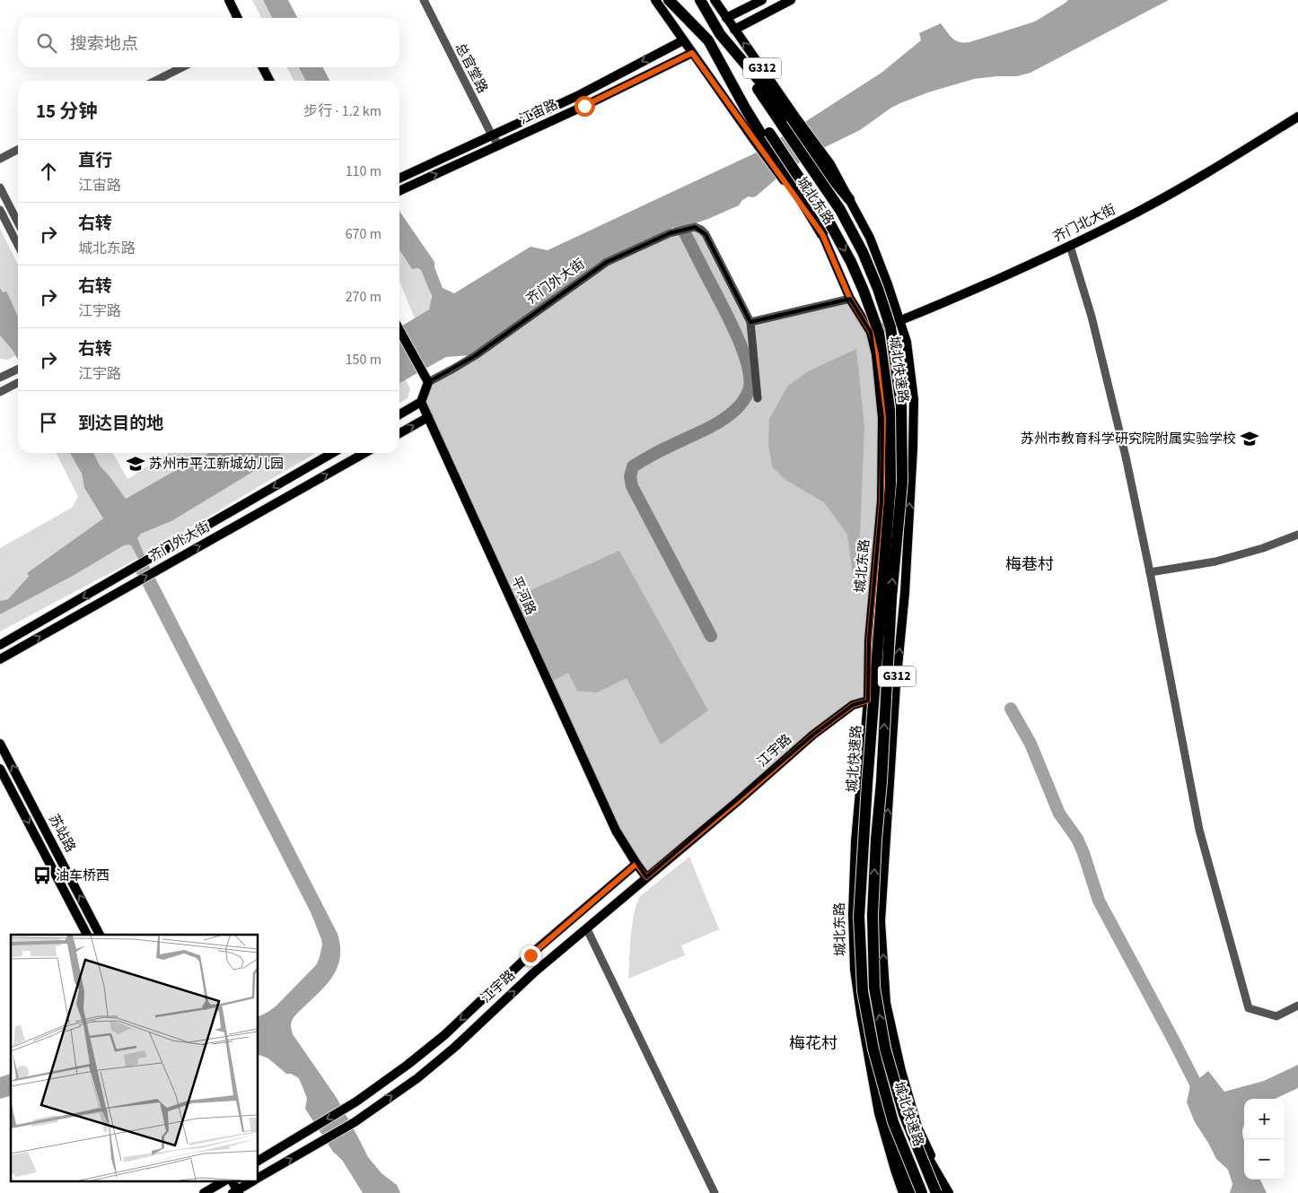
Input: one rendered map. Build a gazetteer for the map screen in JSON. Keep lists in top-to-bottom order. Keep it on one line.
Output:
{"streets":{"highway":["城北快速路"],"main road":["G312","江宙路","城北东路","齐门北大街","齐门外大街","平河路","江宇路","苏站路"],"street":["总官堂路"]},"crossings":[["总官堂路","江宙路"],["江宙路","城北东路"],["城北东路","齐门北大街"],["城北东路","江宇路"],["平河路","江宇路"]],"districts":["梅巷村","梅花村"],"places":{"school or university":["苏州市教育科学研究院附属实验学校","苏州市平江新城幼儿园"],"bus stop":["油车桥西"]},"page":{"search":"搜索地点","heading":["15 分钟","步行 · 1.2 km"],"list":[["直行","江宙路","110 m"],["右转","城北东路","670 m"],["右转","江宇路","270 m"],["右转","江宇路","150 m"],"到达目的地"],"map_buttons":["+","−"]}}
